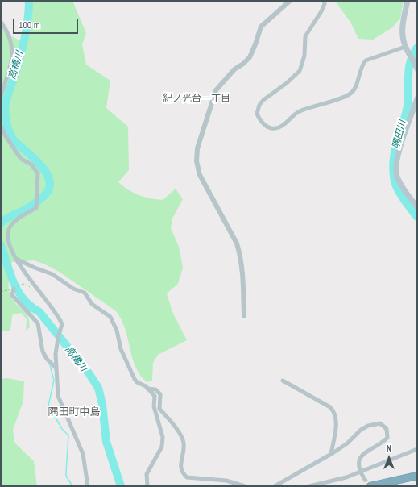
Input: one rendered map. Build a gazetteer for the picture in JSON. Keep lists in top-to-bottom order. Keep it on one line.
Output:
{"districts":["紀ノ光台一丁目","隅田町中島"],"water":["高橋川","隅田川"],"scale_bar":"100 m","north":"top"}
